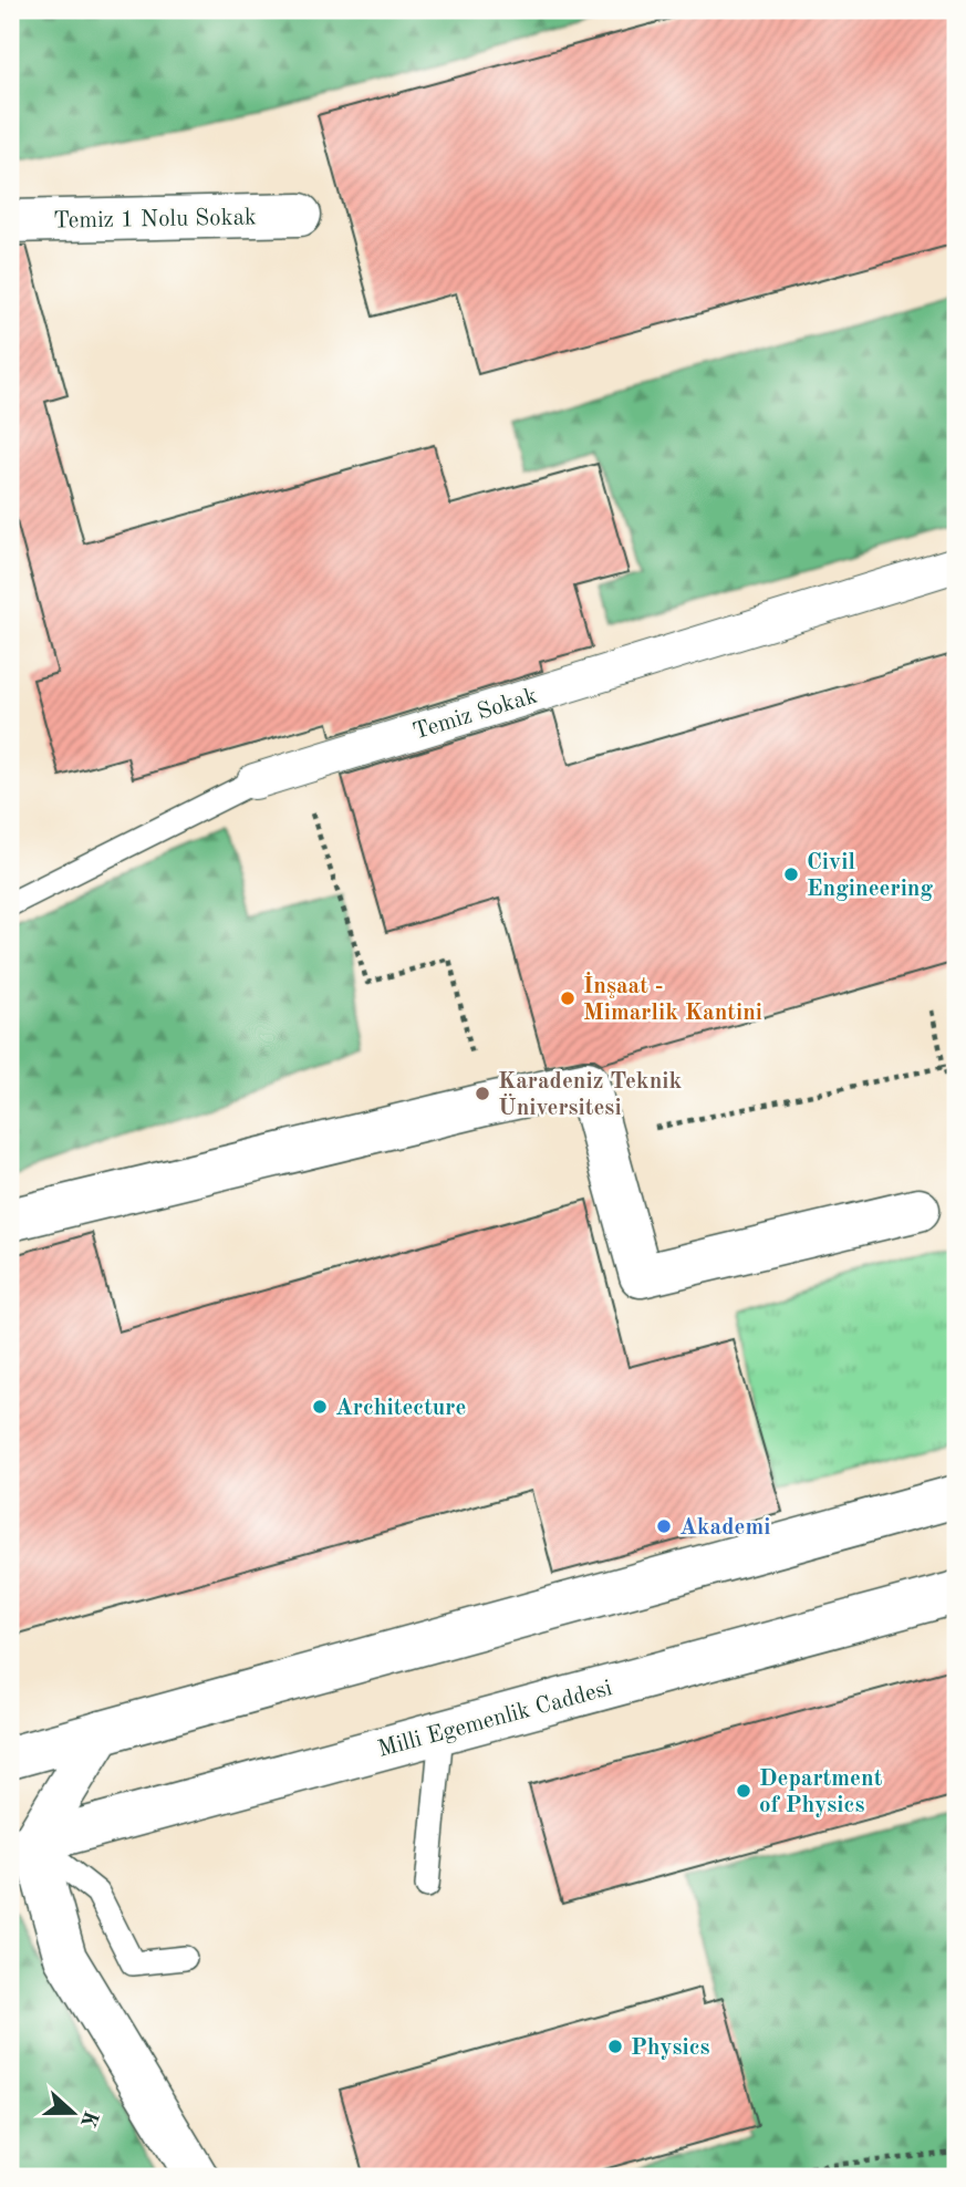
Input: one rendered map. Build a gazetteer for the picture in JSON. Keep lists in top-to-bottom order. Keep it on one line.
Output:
{"streets":{"street":["Temiz 1 Nolu Sokak","Temiz Sokak","Milli Egemenlik Caddesi"]},"places":["Civil Engineering","İnşaat - Mimarlik Kantini","Karadeniz Teknik Üniversitesi","Architecture","Akademi","Department of Physics","Physics"],"north":"right"}
